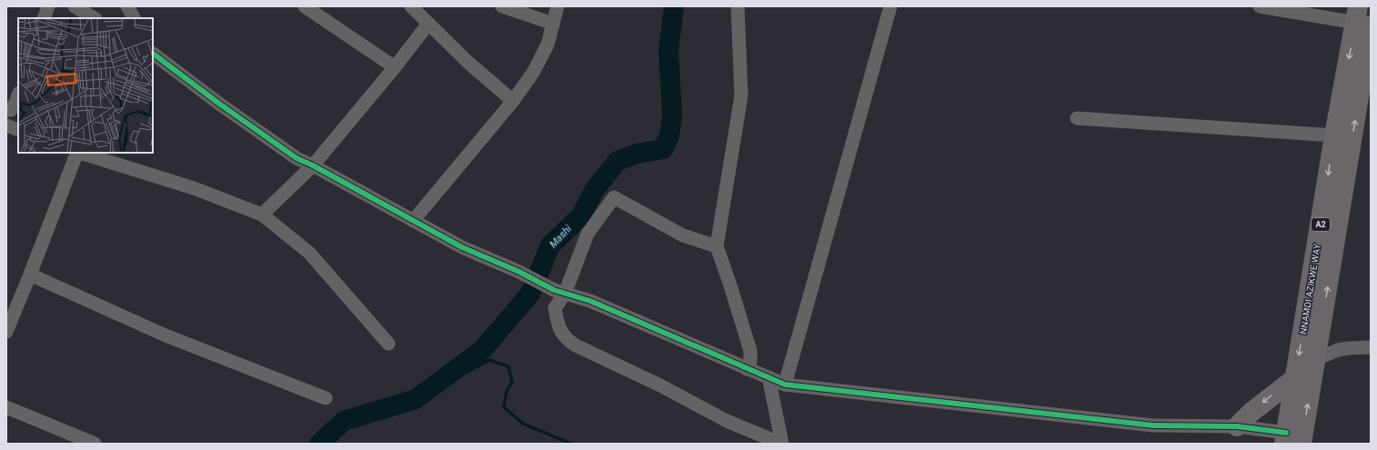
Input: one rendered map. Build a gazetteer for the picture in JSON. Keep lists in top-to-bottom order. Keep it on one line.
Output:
{"streets":{"highway":["A2","NNAMDI AZIKWE WAY"]},"water":["Mashi"]}
